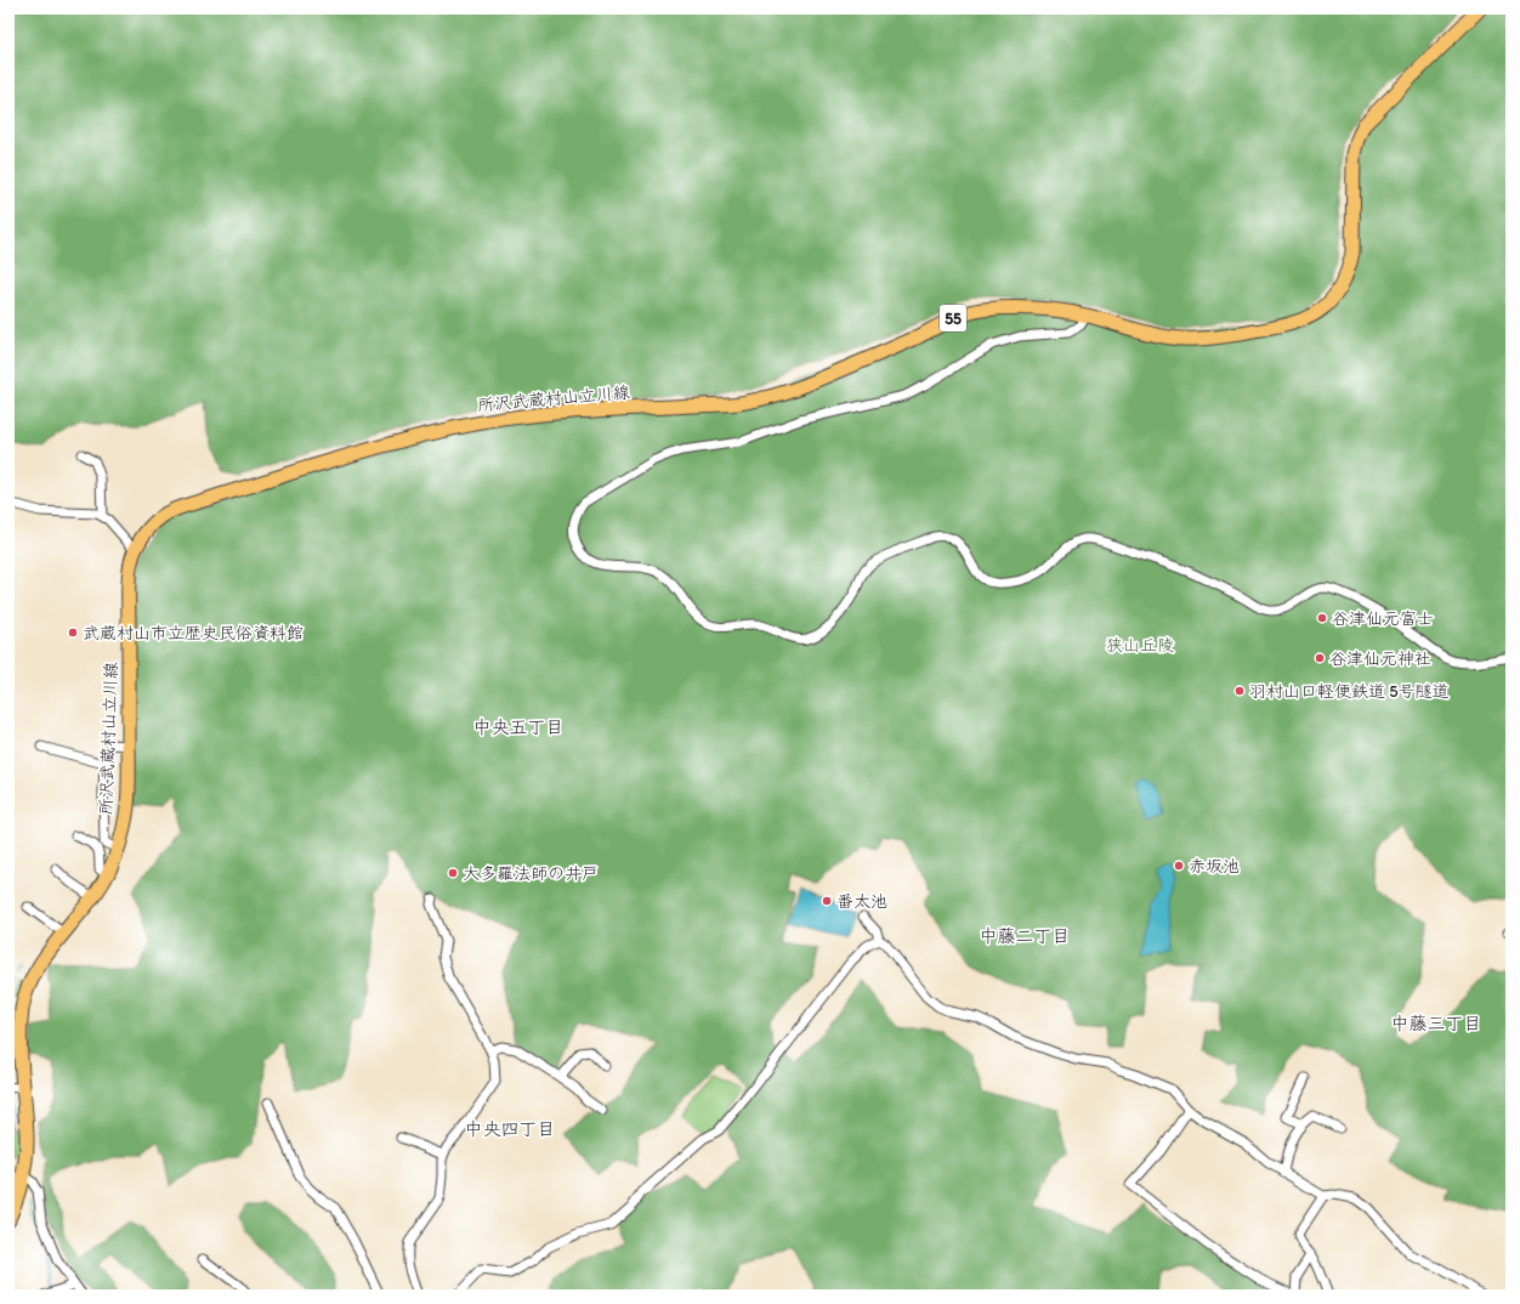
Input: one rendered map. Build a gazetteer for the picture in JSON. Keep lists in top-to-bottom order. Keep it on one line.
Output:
{"streets":{"main road":["55","所沢武蔵村山立川線"]},"districts":["中央五丁目","中藤二丁目","中藤三丁目","中央四丁目"],"parks":["狭山丘陵"],"places":["谷津仙元富士","武蔵村山市立歴史民俗資料館","谷津仙元神社","羽村山口軽便鉄道 5号隧道","赤坂池","大多羅法師の井戸","番太池"]}
